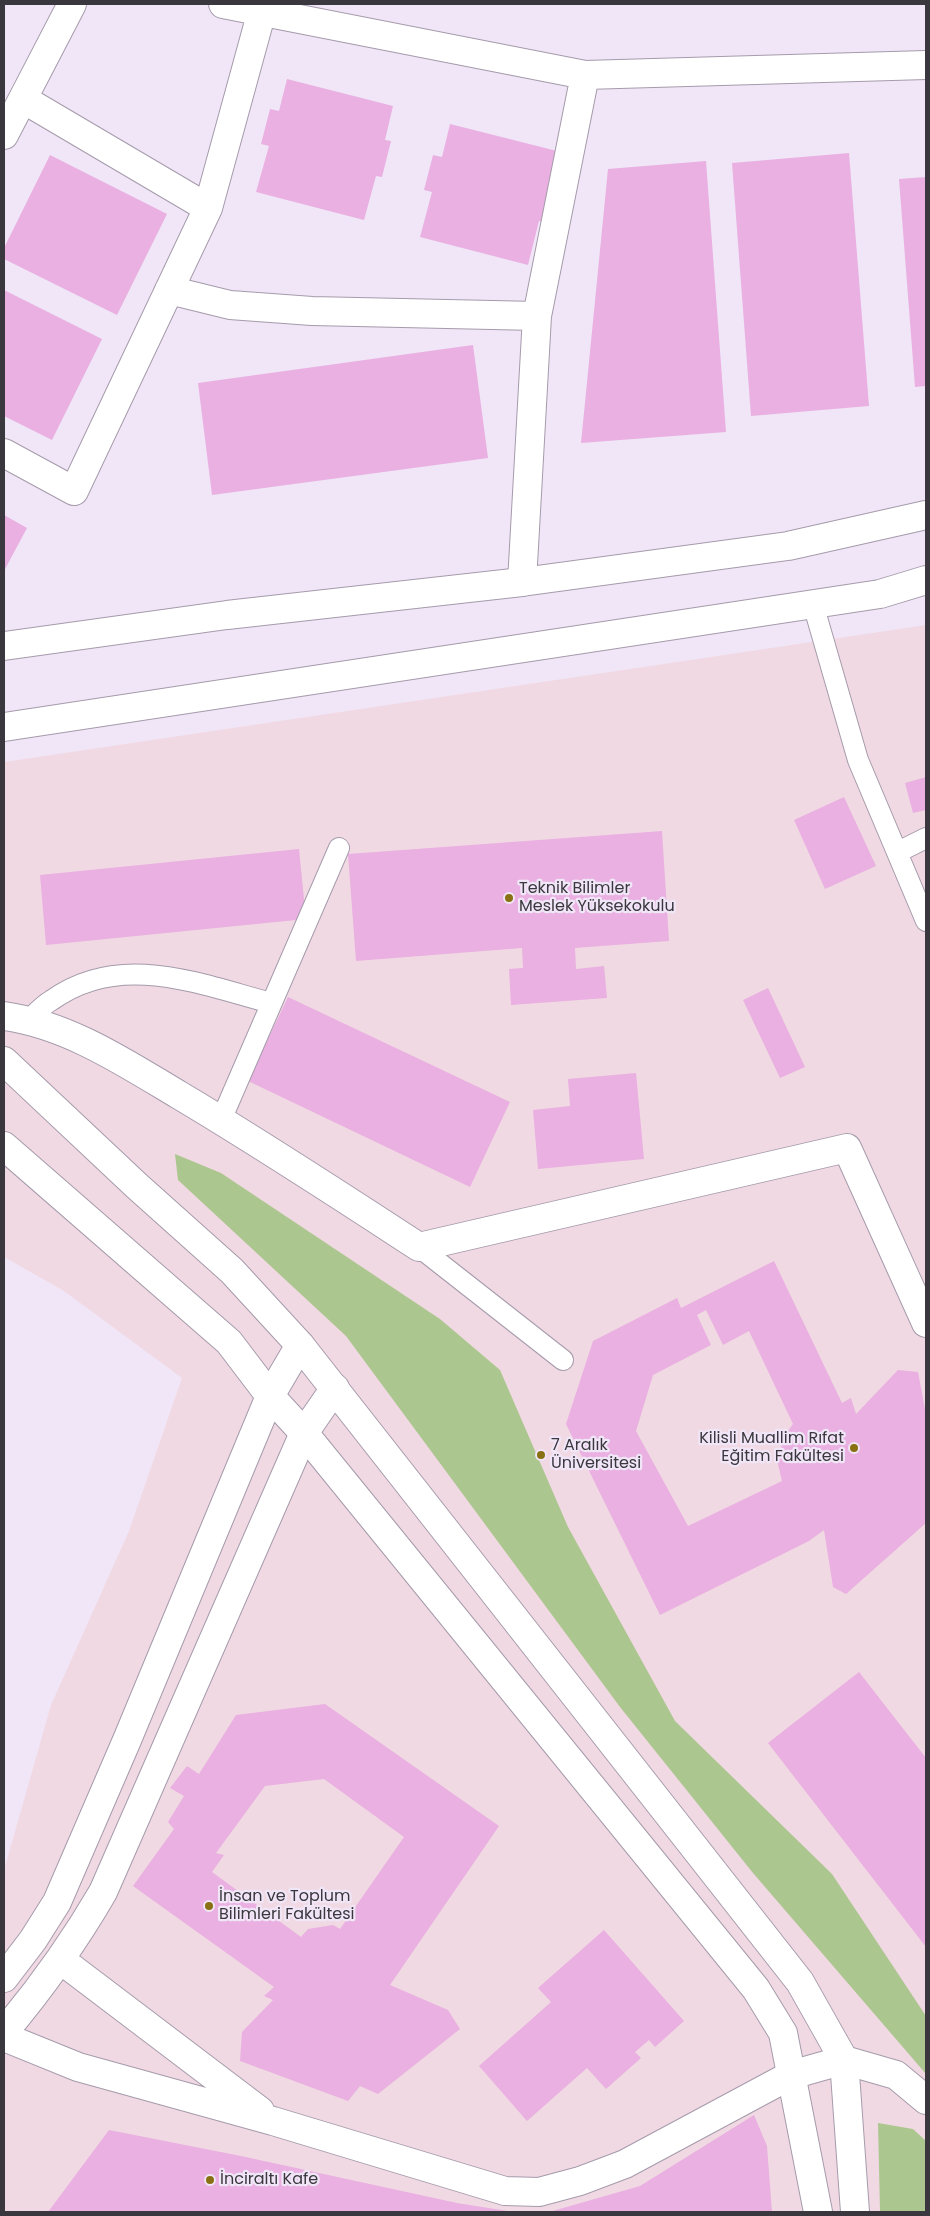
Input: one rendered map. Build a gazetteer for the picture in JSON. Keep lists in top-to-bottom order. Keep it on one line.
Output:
{"places":["Teknik Bilimler Meslek Yüksekokulu","Kilisli Muallim Rıfat Eğitim Fakültesi","7 Aralık Üniversitesi","İnsan ve Toplum Bilimleri Fakültesi","İnciraltı Kafe"]}
